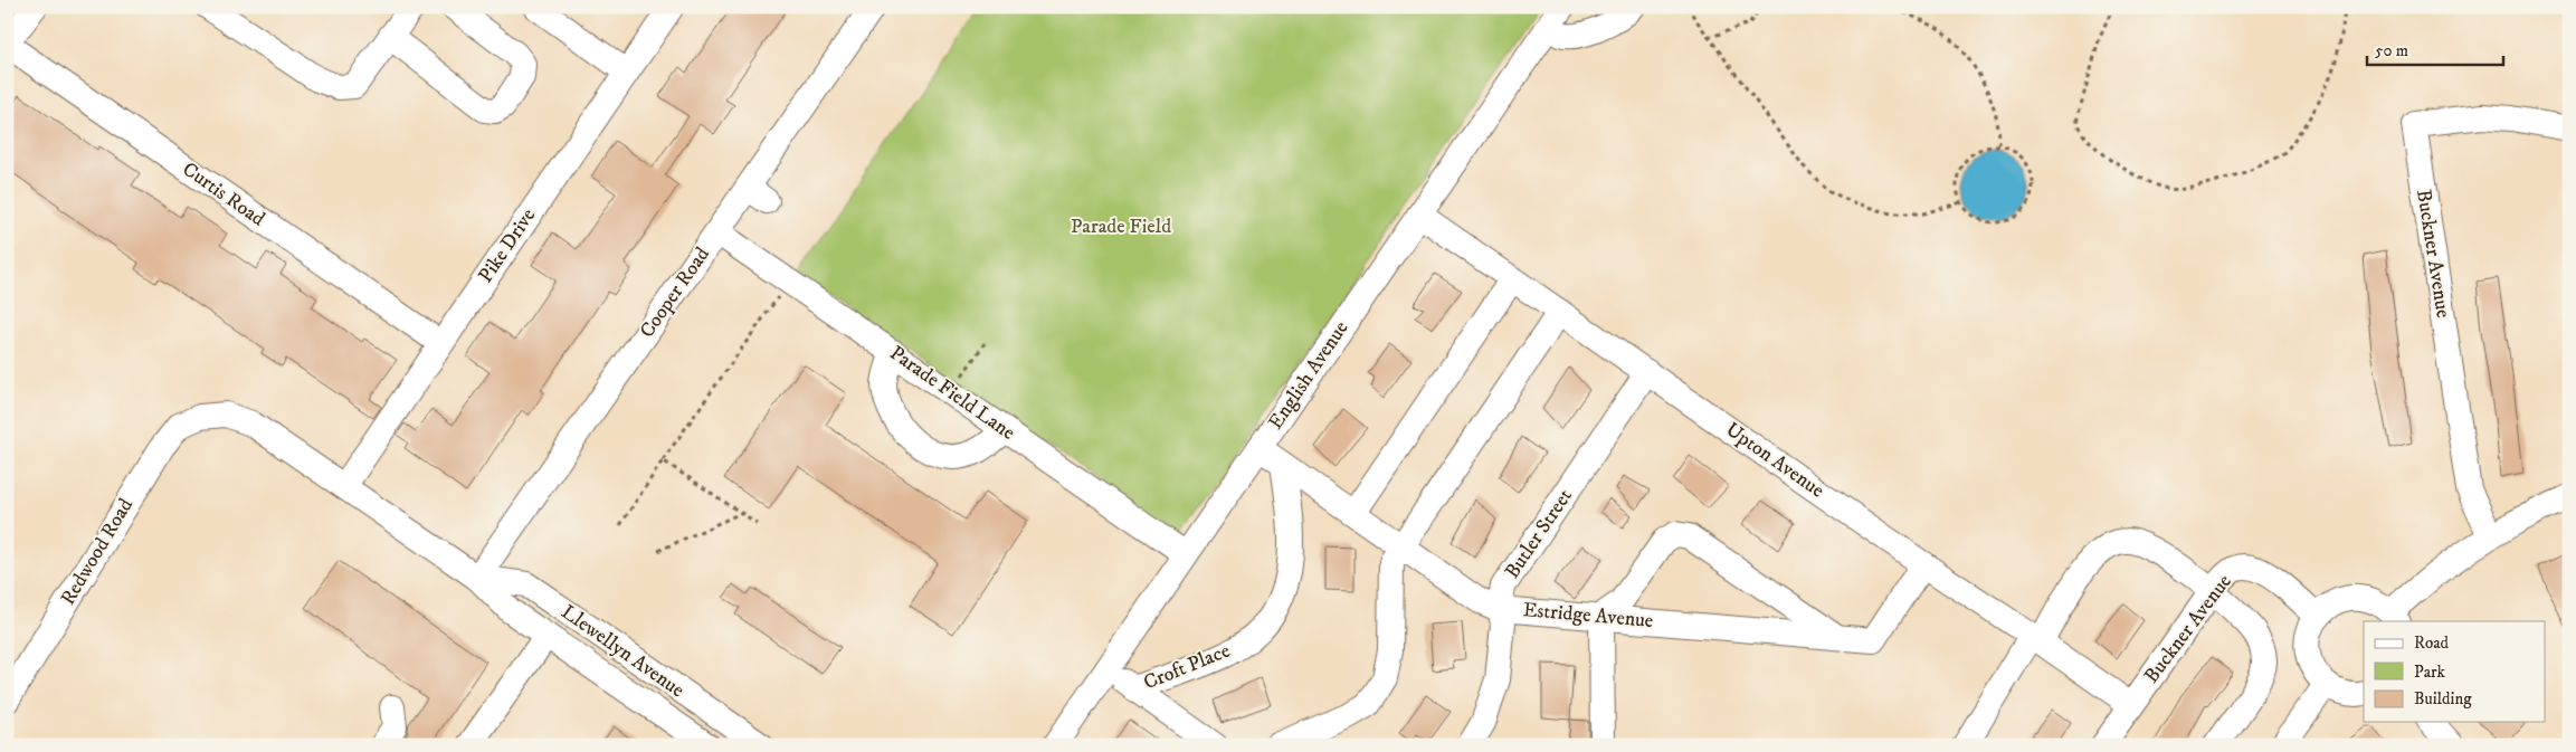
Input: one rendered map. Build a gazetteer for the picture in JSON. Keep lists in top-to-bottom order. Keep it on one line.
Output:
{"streets":{"street":["Curtis Road","Pike Drive","Buckner Avenue","Cooper Road","English Avenue","Parade Field Lane","Upton Avenue","Butler Street","Redwood Road","Estridge Avenue","Llewellyn Avenue","Croft Place"]},"crossings":[["Curtis Road","Pike Drive"],["Pike Drive","Llewellyn Avenue"],["Buckner Avenue","Upton Avenue"],["Cooper Road","Parade Field Lane"],["Cooper Road","Llewellyn Avenue"],["English Avenue","Parade Field Lane"],["English Avenue","Upton Avenue"],["English Avenue","Estridge Avenue"],["Upton Avenue","Butler Street"],["Upton Avenue","Estridge Avenue"],["Butler Street","Estridge Avenue"],["Redwood Road","Llewellyn Avenue"],["Estridge Avenue","Croft Place"]],"parks":["Parade Field"],"legend":["Road","Park","Building"],"scale_bar":"50 m"}
